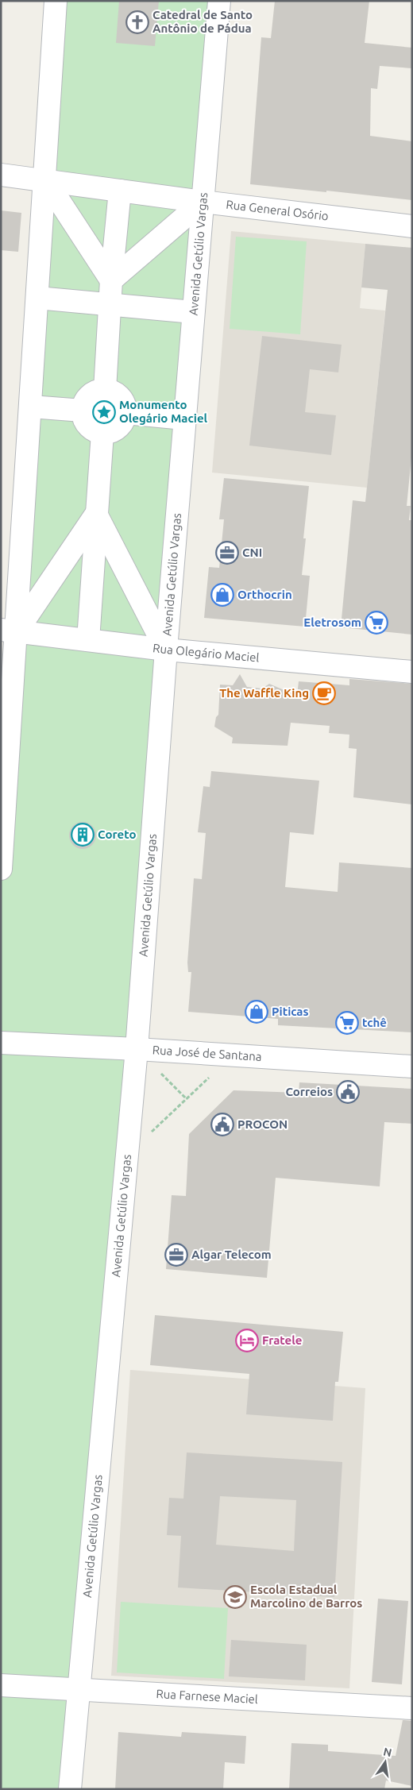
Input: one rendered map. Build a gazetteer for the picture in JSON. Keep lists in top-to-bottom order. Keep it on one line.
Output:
{"streets":{"street":["Rua General Osório","Avenida Getúlio Vargas","Rua Olegário Maciel","Rua José de Santana","Rua Farnese Maciel"]},"crossings":[["Rua General Osório","Avenida Getúlio Vargas"],["Avenida Getúlio Vargas","Rua Olegário Maciel"],["Avenida Getúlio Vargas","Rua José de Santana"],["Avenida Getúlio Vargas","Rua Farnese Maciel"]],"places":{"church":["Catedral de Santo Antônio de Pádua"],"place":["Monumento Olegário Maciel"],"office":["CNI","Algar Telecom"],"shop":["Orthocrin","Piticas"],"supermarket":["Eletrosom","tchê"],"cafe":["The Waffle King"],"building":["Coreto"],"public building":["Correios","PROCON"],"hotel":["Fratele"],"school or university":["Escola Estadual Marcolino de Barros"]},"north":"top"}
